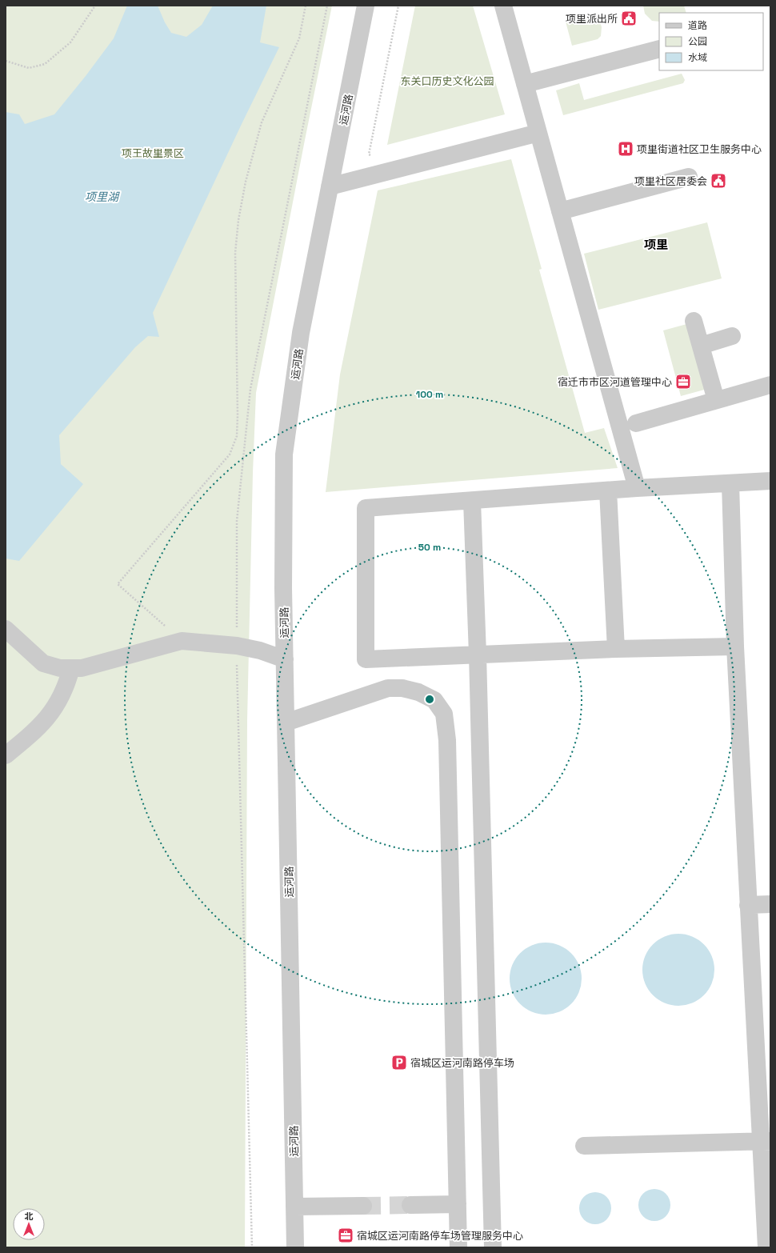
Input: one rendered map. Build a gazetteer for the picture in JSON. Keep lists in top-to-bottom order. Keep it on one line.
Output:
{"streets":{"street":["运河路"]},"districts":["项里"],"water":["项里湖"],"parks":["东关口历史文化公园","项王故里景区"],"places":{"public building":["项里派出所","项里社区居委会"],"hospital":["项里街道社区卫生服务中心"],"office":["宿迁市市区河道管理中心","宿城区运河南路停车场管理服务中心"],"parking":["宿城区运河南路停车场"]},"legend":["道路","公园","水域"],"north":"top","rings":["100 m","50 m"]}
